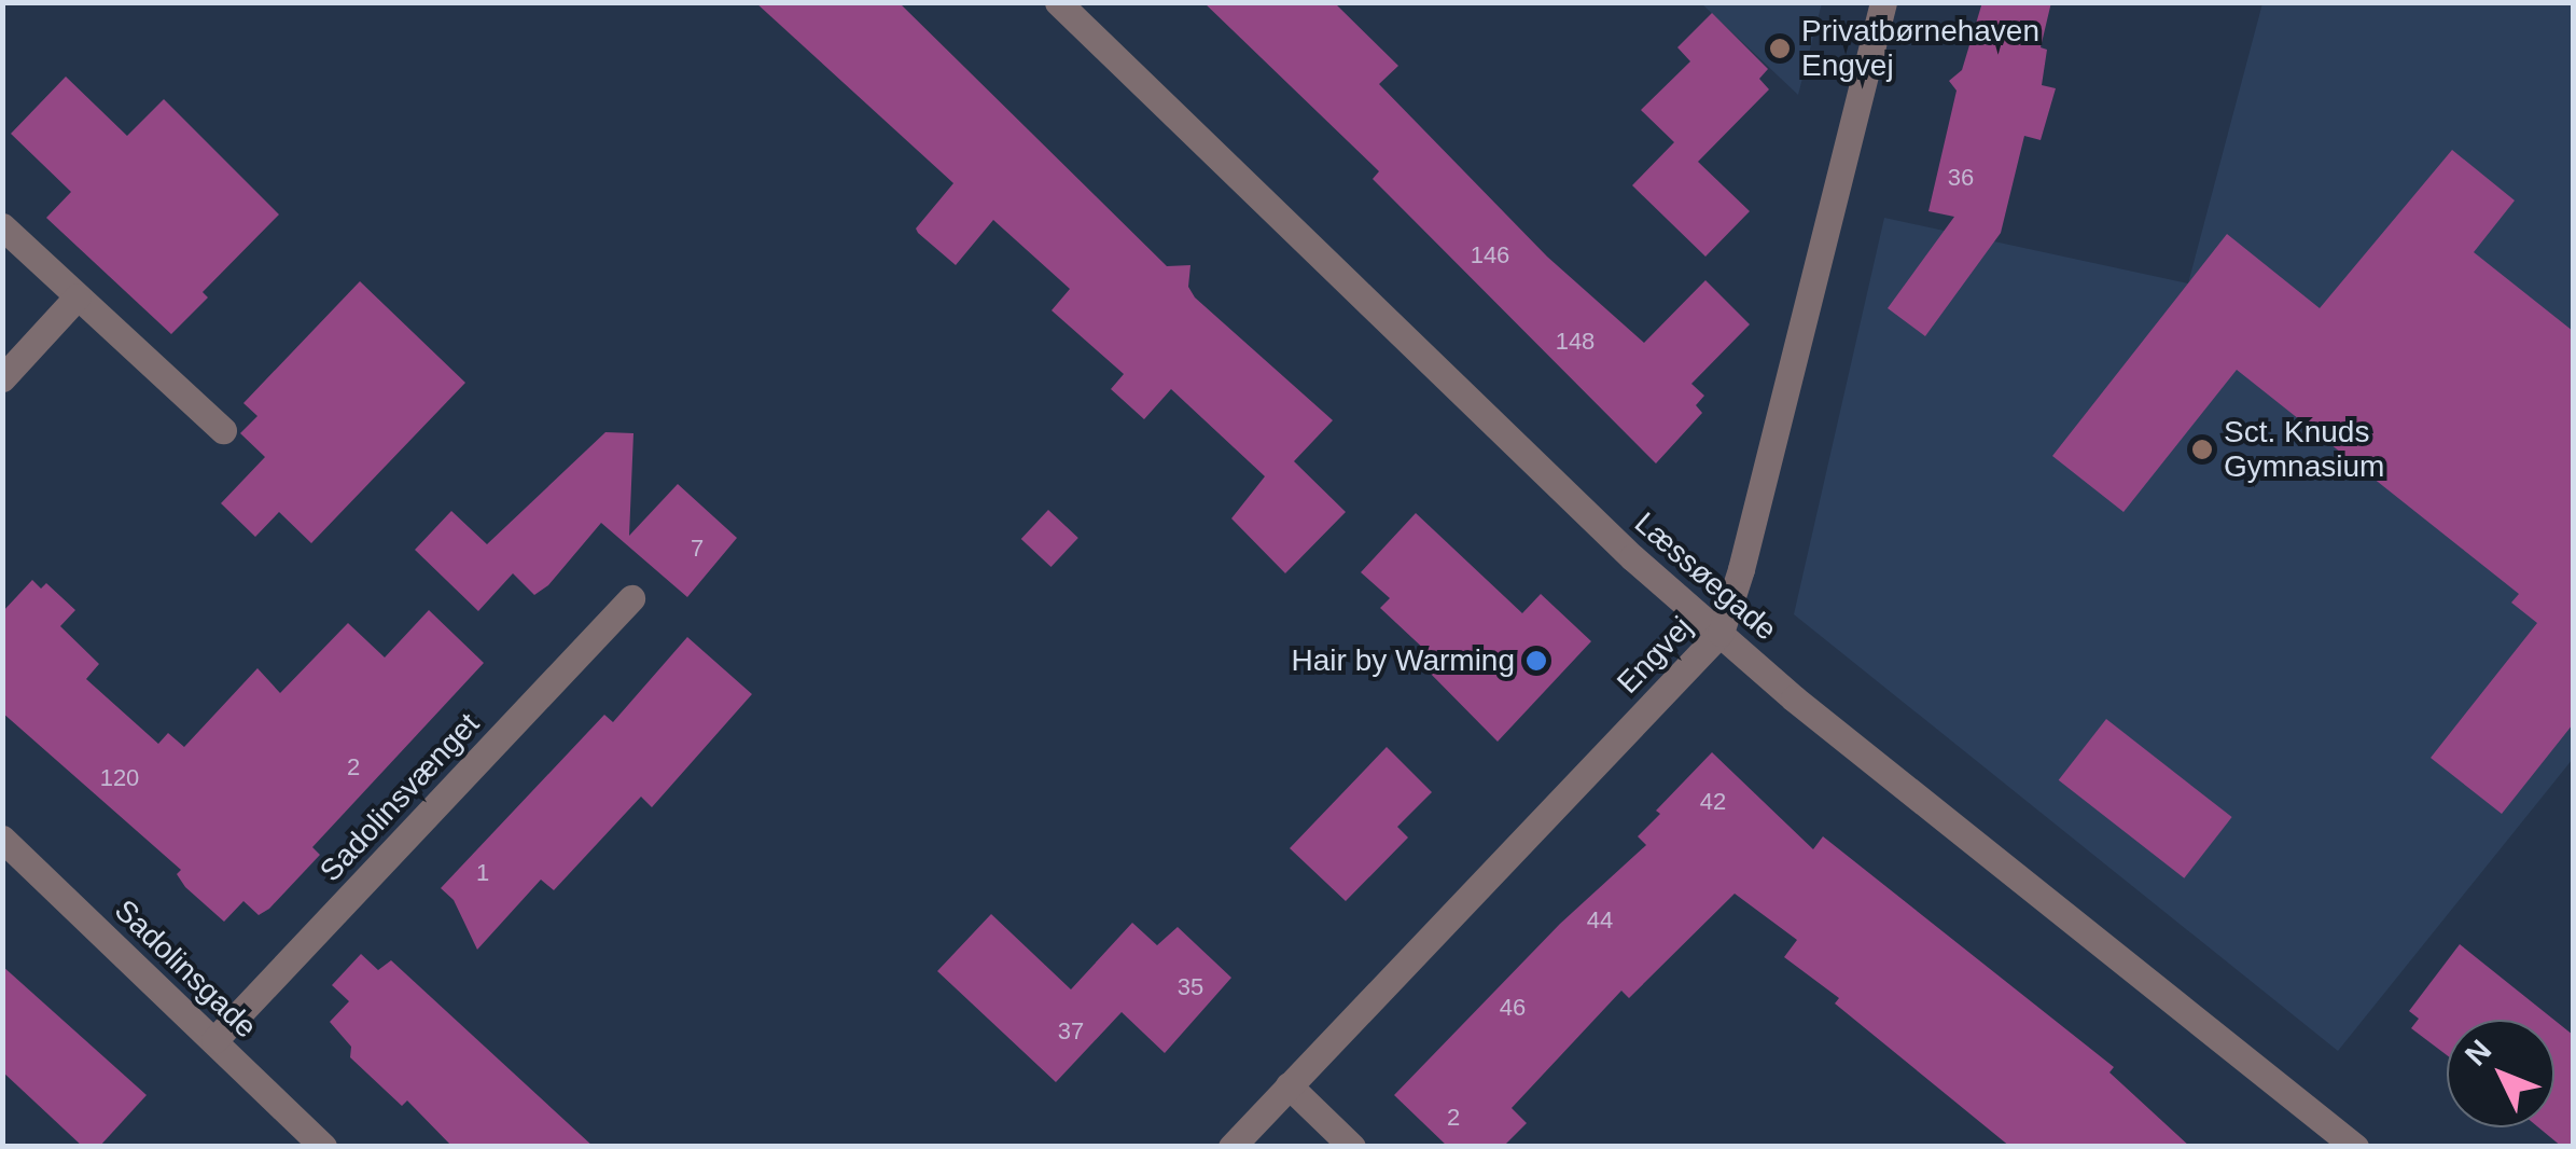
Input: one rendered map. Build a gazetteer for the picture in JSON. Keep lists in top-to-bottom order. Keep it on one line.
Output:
{"streets":{"street":["Læssøegade","Engvej","Sadolinsvænget","Sadolinsgade"]},"crossings":[["Læssøegade","Engvej"],["Sadolinsvænget","Sadolinsgade"]],"places":["Privatbørnehaven Engvej","Sct. Knuds Gymnasium","Hair by Warming"],"house_numbers":["36","146","148","7","2","120","42","1","44","35","46","37","2"],"north":"top left"}
